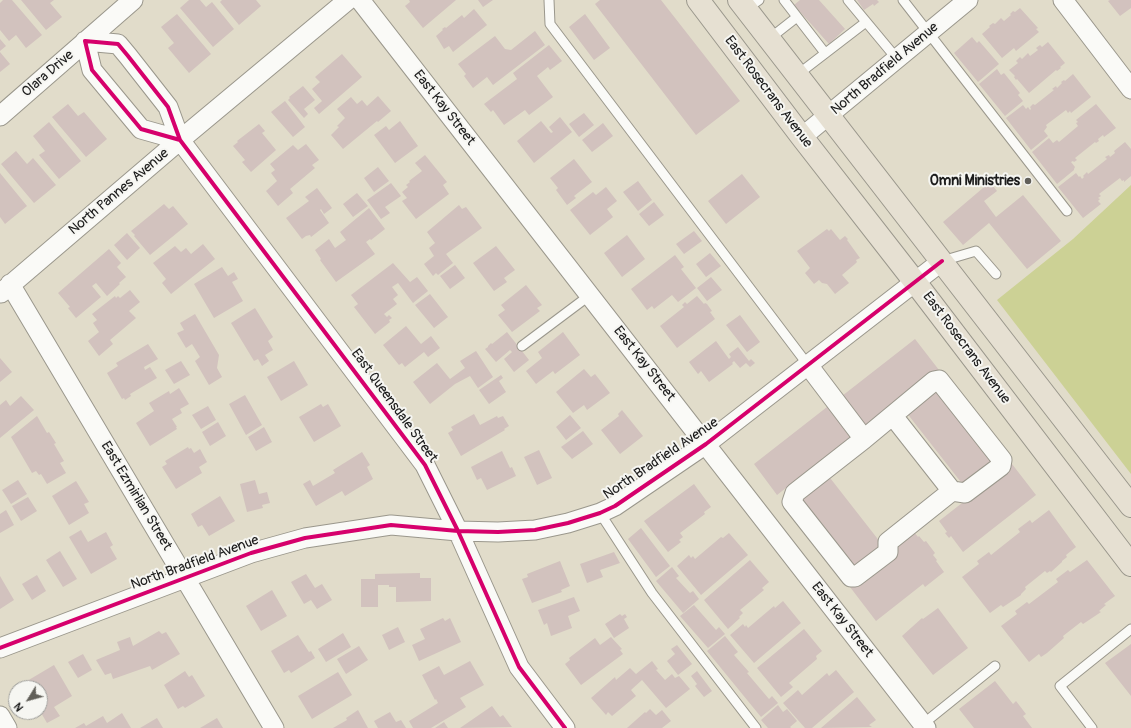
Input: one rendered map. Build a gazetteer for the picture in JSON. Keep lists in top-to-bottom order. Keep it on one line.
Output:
{"streets":{"main road":["East Rosecrans Avenue"],"street":["North Bradfield Avenue","Olara Drive","East Kay Street","North Pannes Avenue","East Queensdale Street","East Ezmirlian Street"]},"crossings":[["North Bradfield Avenue","East Rosecrans Avenue"],["North Bradfield Avenue","East Kay Street"],["North Bradfield Avenue","East Queensdale Street"],["North Bradfield Avenue","East Ezmirlian Street"],["Olara Drive","East Queensdale Street"],["North Pannes Avenue","East Queensdale Street"],["North Pannes Avenue","East Ezmirlian Street"]],"places":["Omni Ministries"],"north":"bottom left"}
